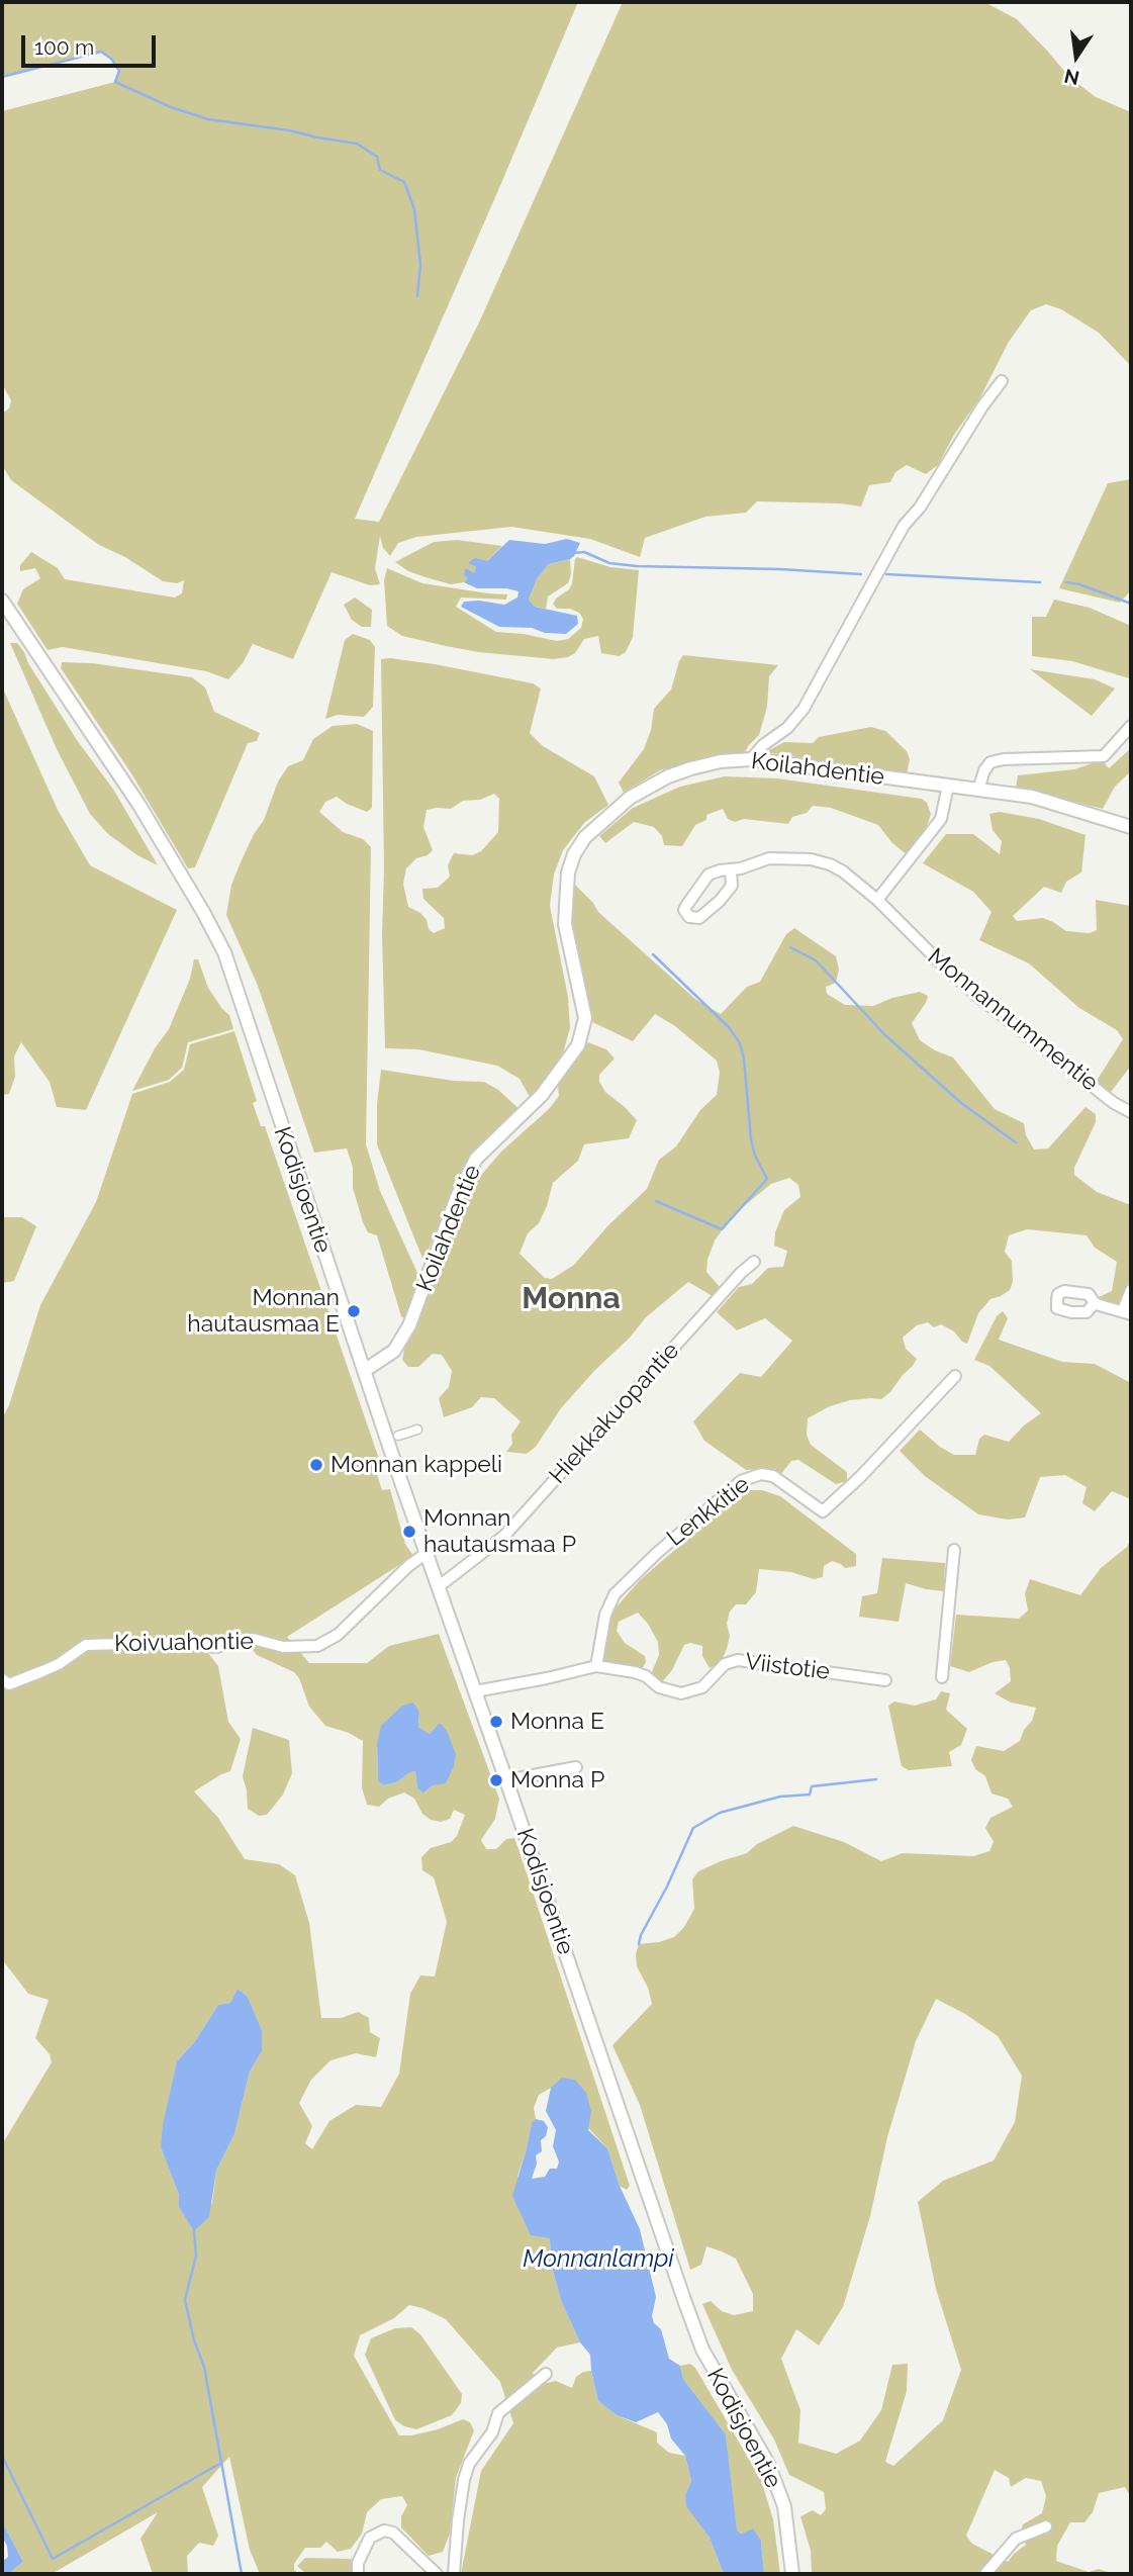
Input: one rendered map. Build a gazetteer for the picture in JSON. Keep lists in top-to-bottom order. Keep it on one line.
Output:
{"streets":{"street":["Koilahdentie","Monnannummentie","Kodisjoentie","Hiekkakuopantie","Lenkkitie","Koivuahontie","Viistotie"]},"crossings":[["Koilahdentie","Kodisjoentie"],["Kodisjoentie","Hiekkakuopantie"],["Kodisjoentie","Koivuahontie"],["Kodisjoentie","Viistotie"],["Lenkkitie","Viistotie"]],"districts":["Monna"],"water":["Monnanlampi"],"places":["Monnan hautausmaa E","Monnan kappeli","Monnan hautausmaa P","Monna E","Monna P"],"scale_bar":"100 m","north":"bottom"}
